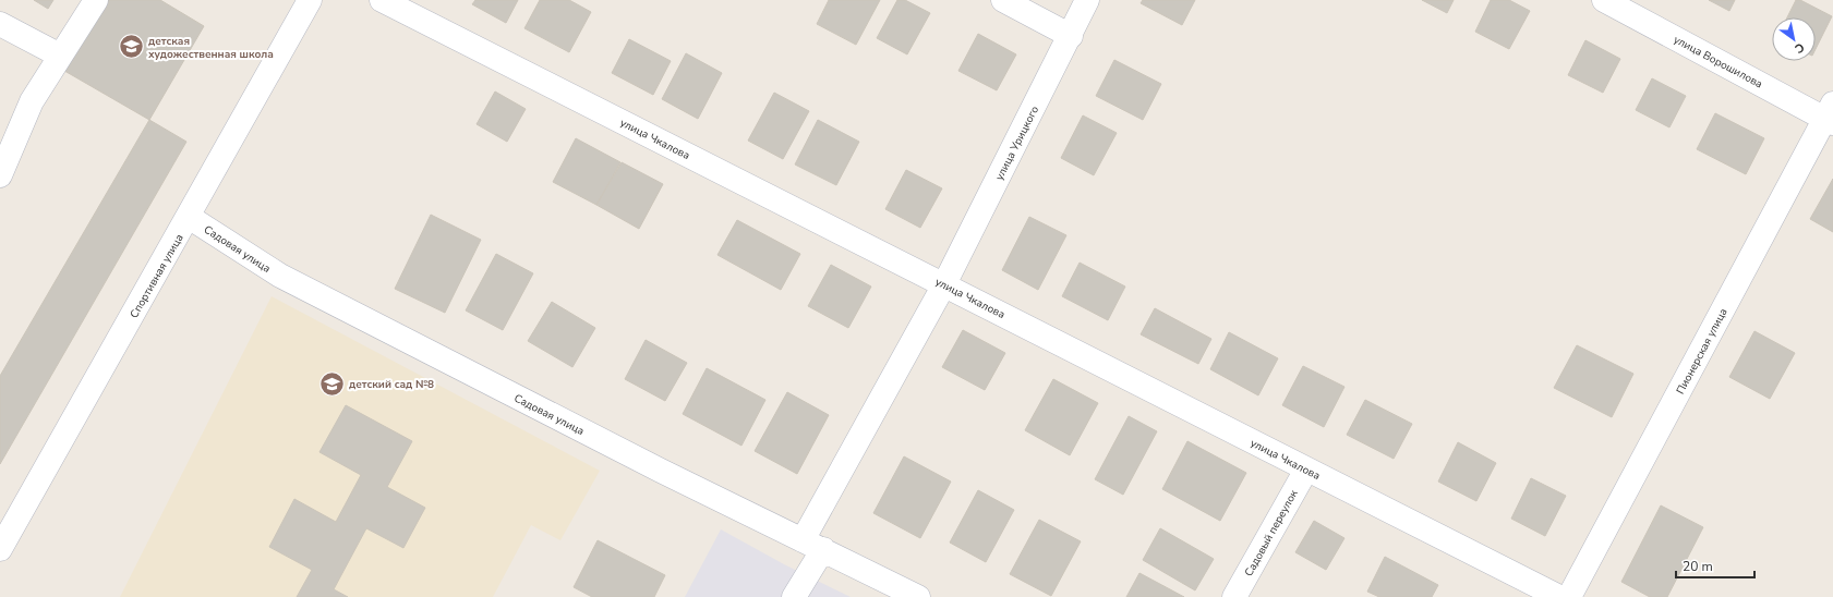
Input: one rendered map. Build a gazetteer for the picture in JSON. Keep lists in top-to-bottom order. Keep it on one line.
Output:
{"streets":{"street":["улица Ворошилова","улица Чкалова","улица Урицкого","Садовая улица","Спортивная улица","Пионерская улица","Садовый переулок"]},"crossings":[["улица Ворошилова","Пионерская улица"],["улица Чкалова","улица Урицкого"],["улица Чкалова","Садовый переулок"],["улица Урицкого","Садовая улица"],["Садовая улица","Спортивная улица"]],"places":{"school or university":["детская художественная школа","детский сад №8"]},"scale_bar":"20 m","north":"bottom right"}
